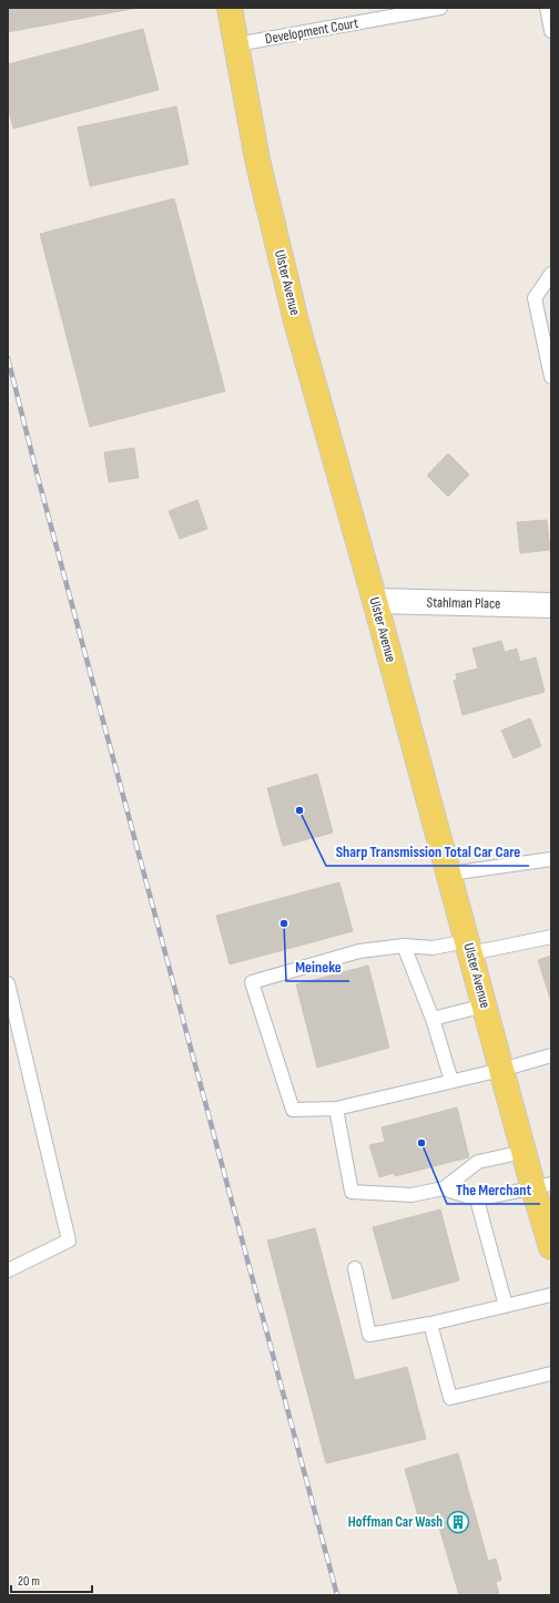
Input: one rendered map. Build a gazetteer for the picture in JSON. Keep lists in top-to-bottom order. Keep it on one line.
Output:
{"streets":{"main road":["Ulster Avenue"],"street":["Stahlman Place"],"lane":["Development Court"]},"crossings":[["Development Court","Ulster Avenue"],["Ulster Avenue","Stahlman Place"]],"places":{"other":["Sharp Transmission Total Car Care","Meineke","The Merchant"],"building":["Hoffman Car Wash"]},"scale_bar":"20 m"}
